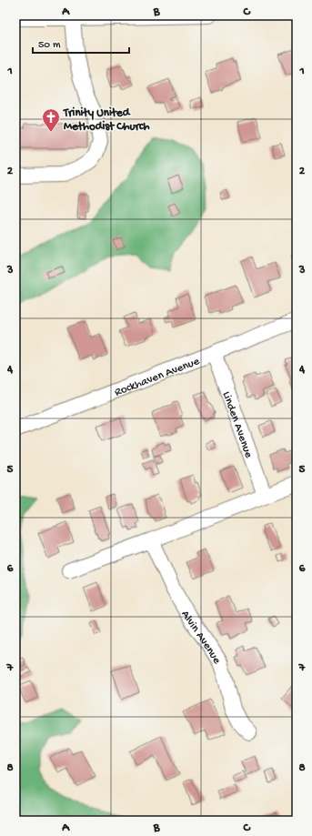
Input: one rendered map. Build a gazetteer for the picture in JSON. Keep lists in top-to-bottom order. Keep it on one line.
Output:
{"streets":{"street":["Rockhaven Avenue","Linden Avenue","Alvin Avenue"]},"crossings":[["Rockhaven Avenue","Linden Avenue"]],"places":{"church":["Trinity United Methodist Church"]},"scale_bar":"50 m","grid":{"columns":["A","B","C"],"rows":["1","2","3","4","5","6","7","8"]}}
